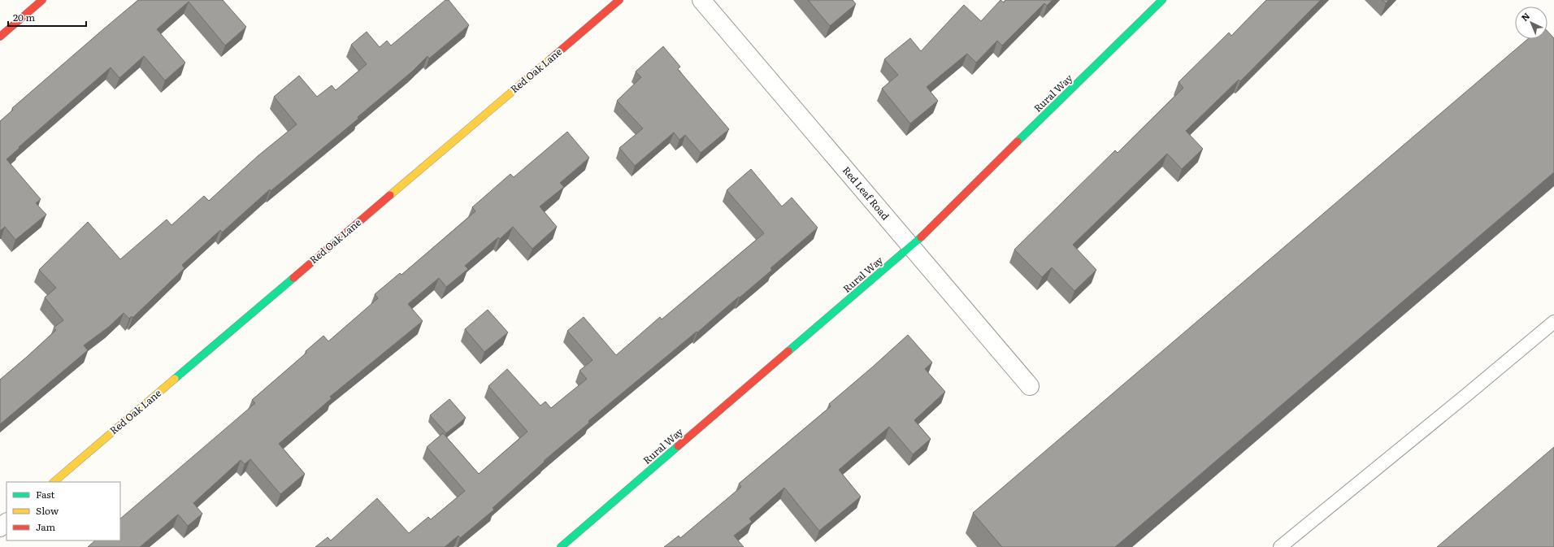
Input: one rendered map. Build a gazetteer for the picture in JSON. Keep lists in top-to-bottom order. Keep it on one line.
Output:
{"streets":{"street":["Red Oak Lane","Rural Way","Red Leaf Road"]},"crossings":[["Rural Way","Red Leaf Road"]],"legend":["Fast","Slow","Jam"],"scale_bar":"20 m","north":"top left"}
